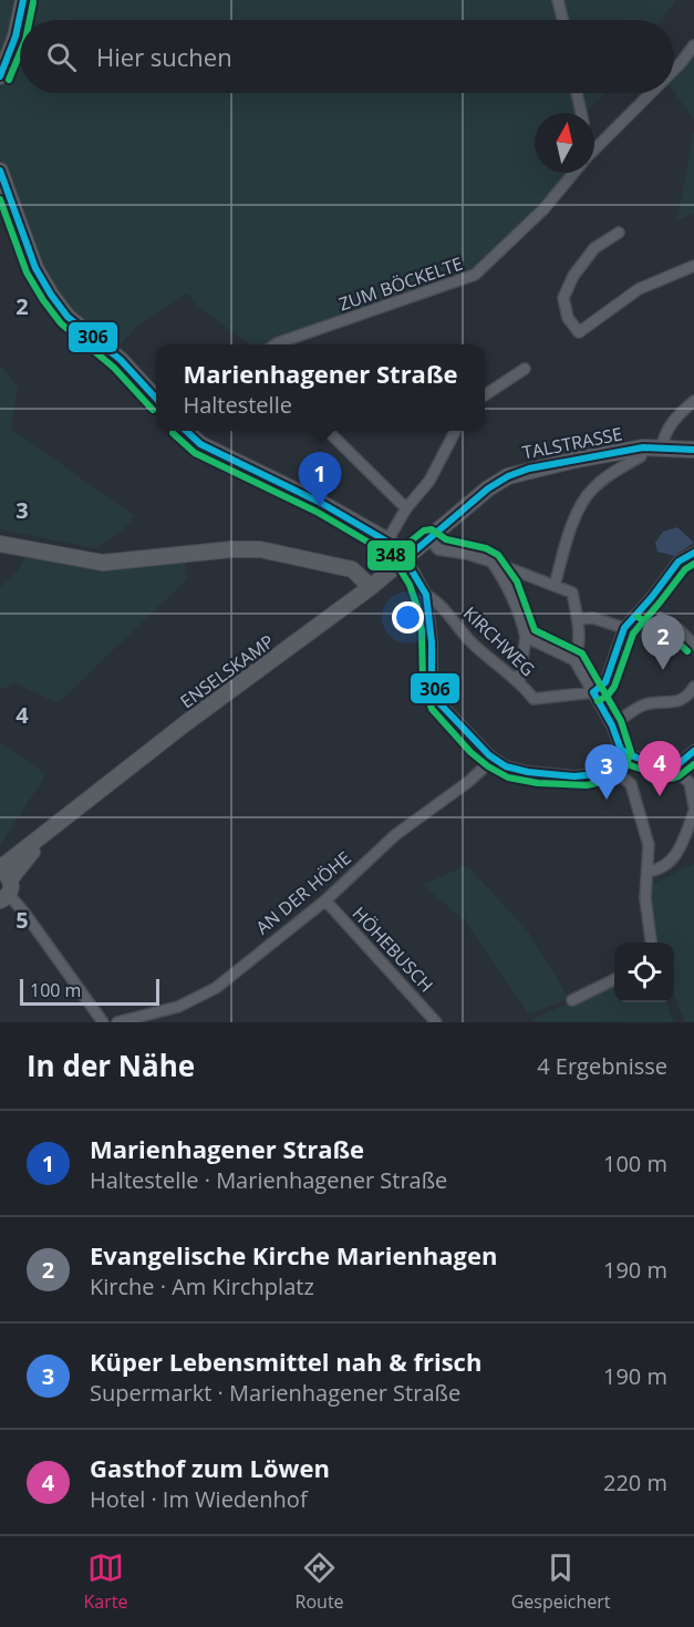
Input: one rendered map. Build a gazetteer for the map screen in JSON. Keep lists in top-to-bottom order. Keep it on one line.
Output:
{"streets":{"main road":["TALSTRASSE","ENSELSKAMP"],"street":["ZUM BÖCKELTE","KIRCHWEG","AN DER HÖHE","HÖHEBUSCH"]},"crossings":[["TALSTRASSE","ENSELSKAMP"],["AN DER HÖHE","HÖHEBUSCH"]],"lines":["transit line 306","transit line 348"],"scale_bar":"100 m","north":"top","page":{"search":"Hier suchen","popup":["Marienhagener Straße","Haltestelle"],"pins":["1","2","4","3"],"scale":"100 m","heading":["In der Nähe","4 Ergebnisse"],"list":[{"mark":"1","name":"Marienhagener Straße","note":"Haltestelle · Marienhagener Straße","value":"100 m"},{"mark":"2","name":"Evangelische Kirche Marienhagen","note":"Kirche · Am Kirchplatz","value":"190 m"},{"mark":"3","name":"Küper Lebensmittel nah & frisch","note":"Supermarkt · Marienhagener Straße","value":"190 m"},{"mark":"4","name":"Gasthof zum Löwen","note":"Hotel · Im Wiedenhof","value":"220 m"}],"nav":["Karte","Route","Gespeichert"]},"grid":{"rows":["2","3","4","5"]}}
